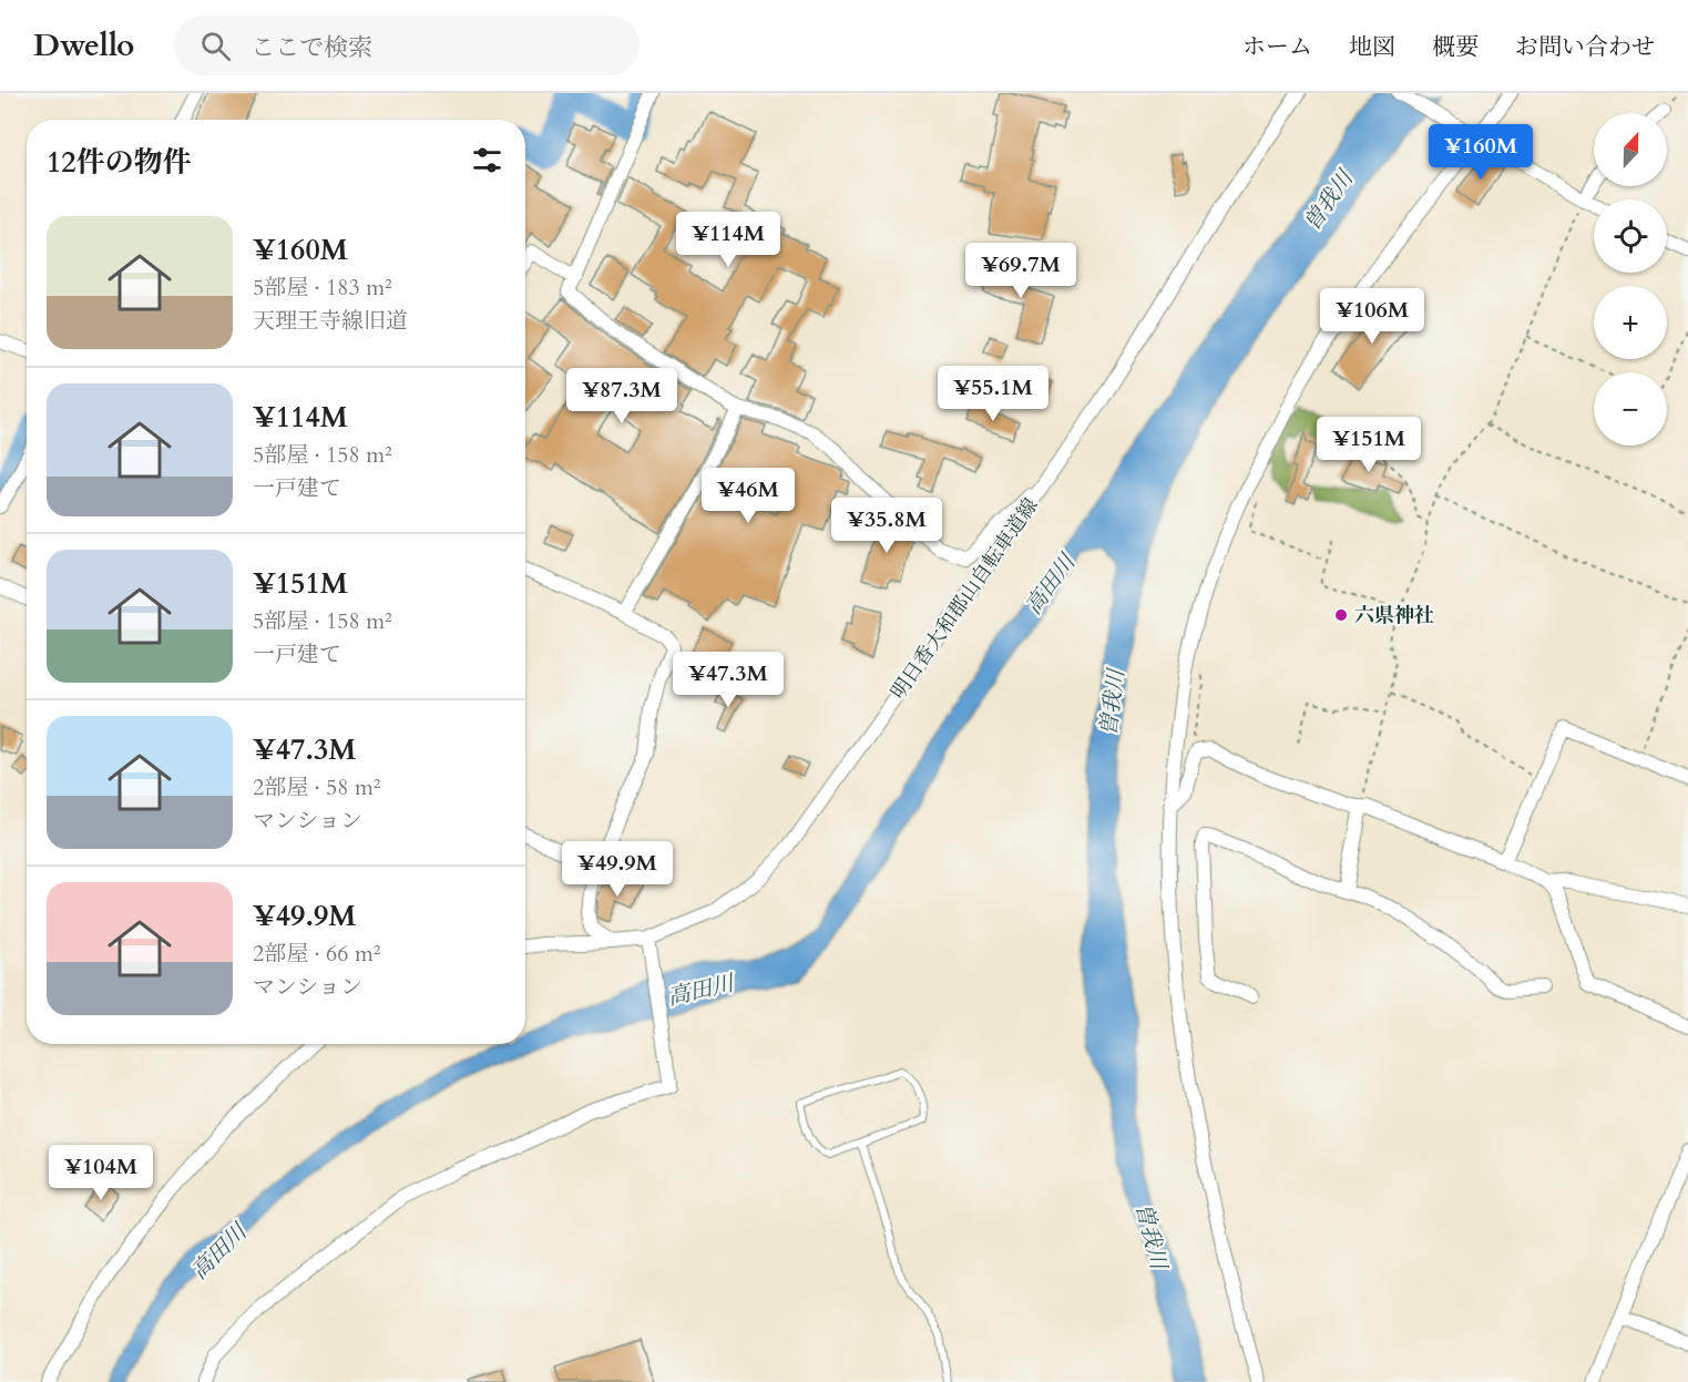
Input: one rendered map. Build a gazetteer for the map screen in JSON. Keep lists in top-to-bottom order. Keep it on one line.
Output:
{"streets":{"street":["明日香大和郡山自転車道線"]},"water":["曽我川","高田川"],"places":["六県神社"],"north":"top","page":{"header":"Dwello","search":"ここで検索","nav":["ホーム","地図","概要","お問い合わせ"],"map_buttons":["+","−"],"heading":"12件の物件","price":["¥160M","¥114M","¥69.7M","¥106M","¥55.1M","¥87.3M","¥151M","¥46M","¥35.8M","¥47.3M","¥49.9M","¥104M"],"list":[{"name":"¥160M","note":"5部屋 · 183 m² · 天理王寺線旧道"},{"name":"¥114M","note":"5部屋 · 158 m² · 一戸建て"},{"name":"¥151M","note":"5部屋 · 158 m² · 一戸建て"},{"name":"¥47.3M","note":"2部屋 · 58 m² · マンション"},{"name":"¥49.9M","note":"2部屋 · 66 m² · マンション"}]}}
